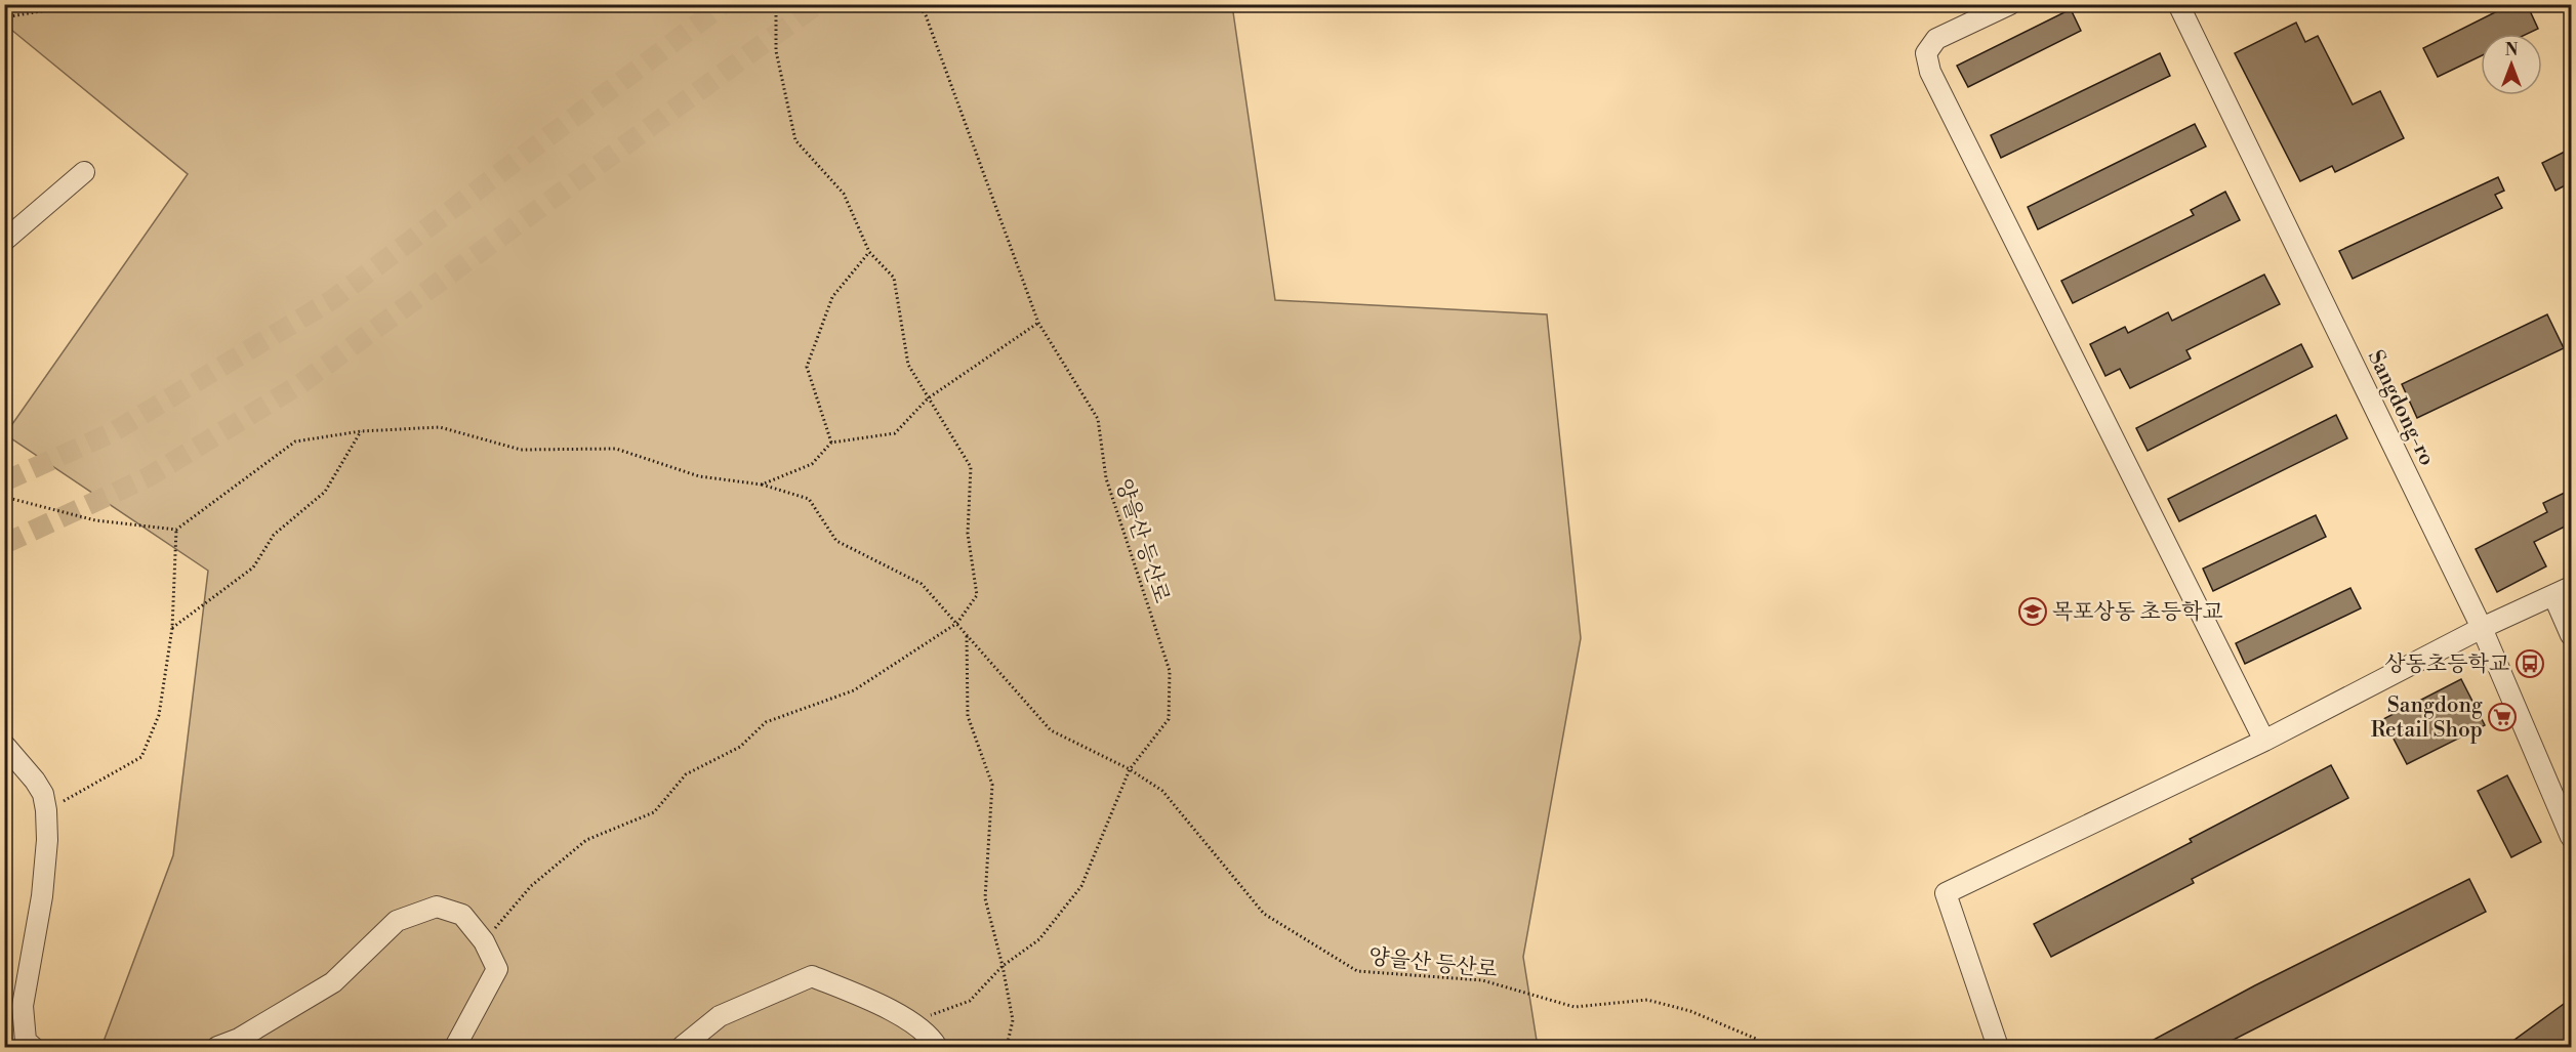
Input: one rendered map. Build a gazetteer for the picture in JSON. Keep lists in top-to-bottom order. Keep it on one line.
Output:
{"streets":{"street":["Sangdong-ro"],"path":["양을산 등산로"]},"places":{"school or university":["목포상동 초등학교"],"bus stop":["상동초등학교"],"supermarket":["Sangdong Retail Shop"]},"north":"top"}
